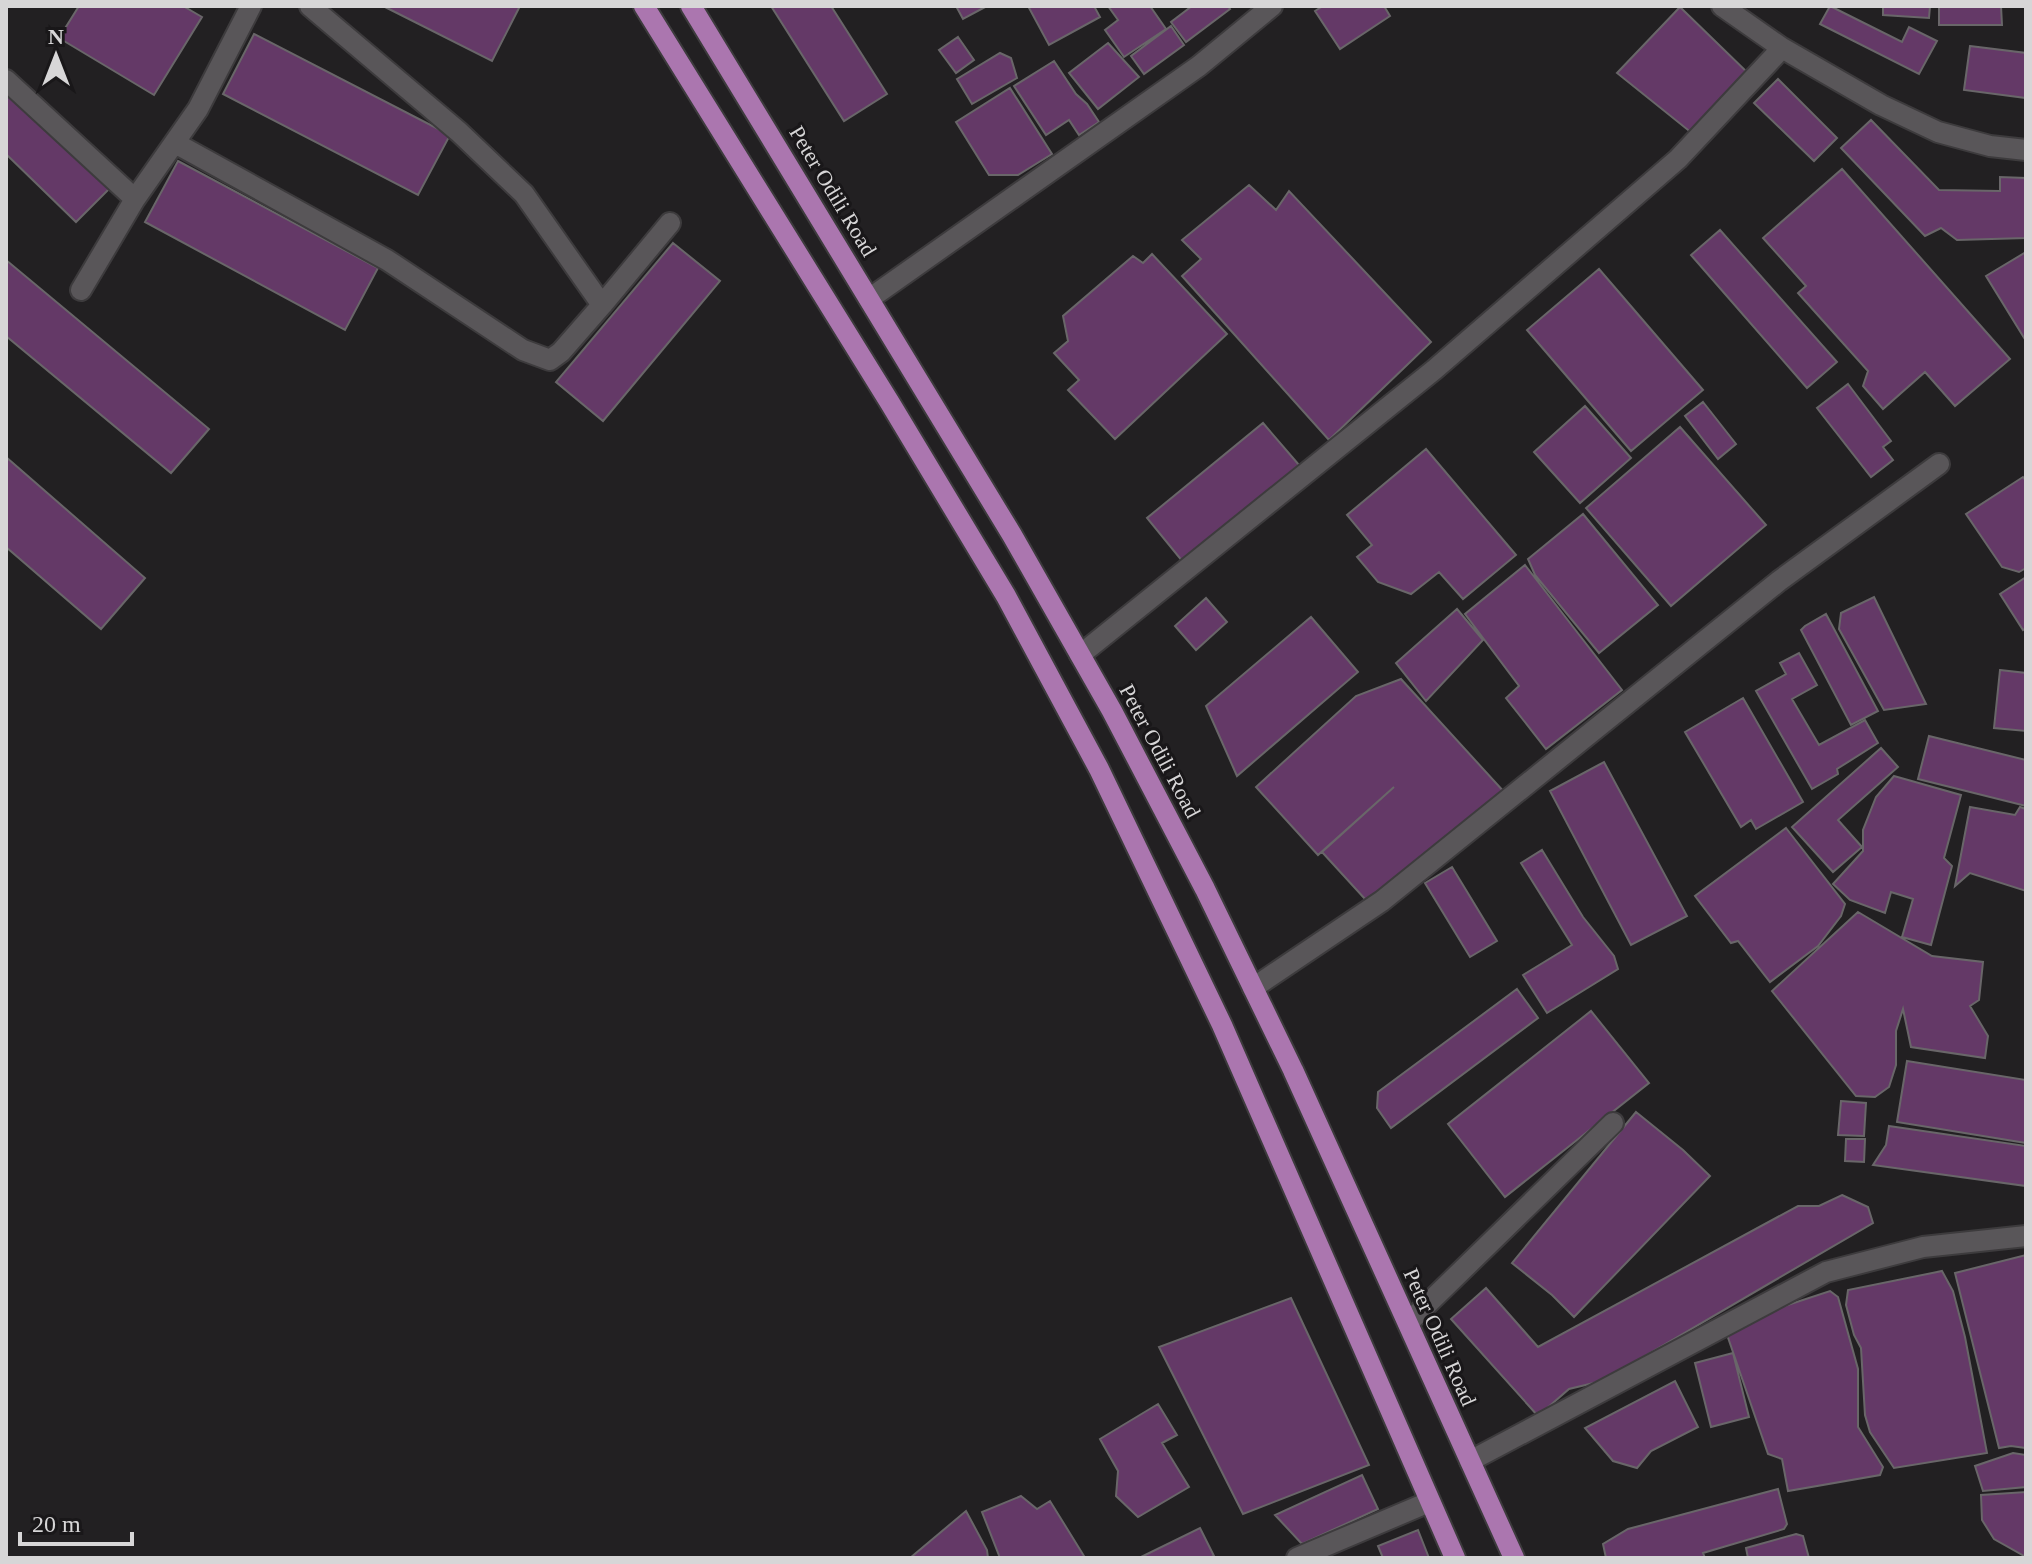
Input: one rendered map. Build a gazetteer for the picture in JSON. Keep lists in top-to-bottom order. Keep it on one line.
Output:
{"streets":{"main road":["Peter Odili Road"]},"scale_bar":"20 m","north":"top"}
